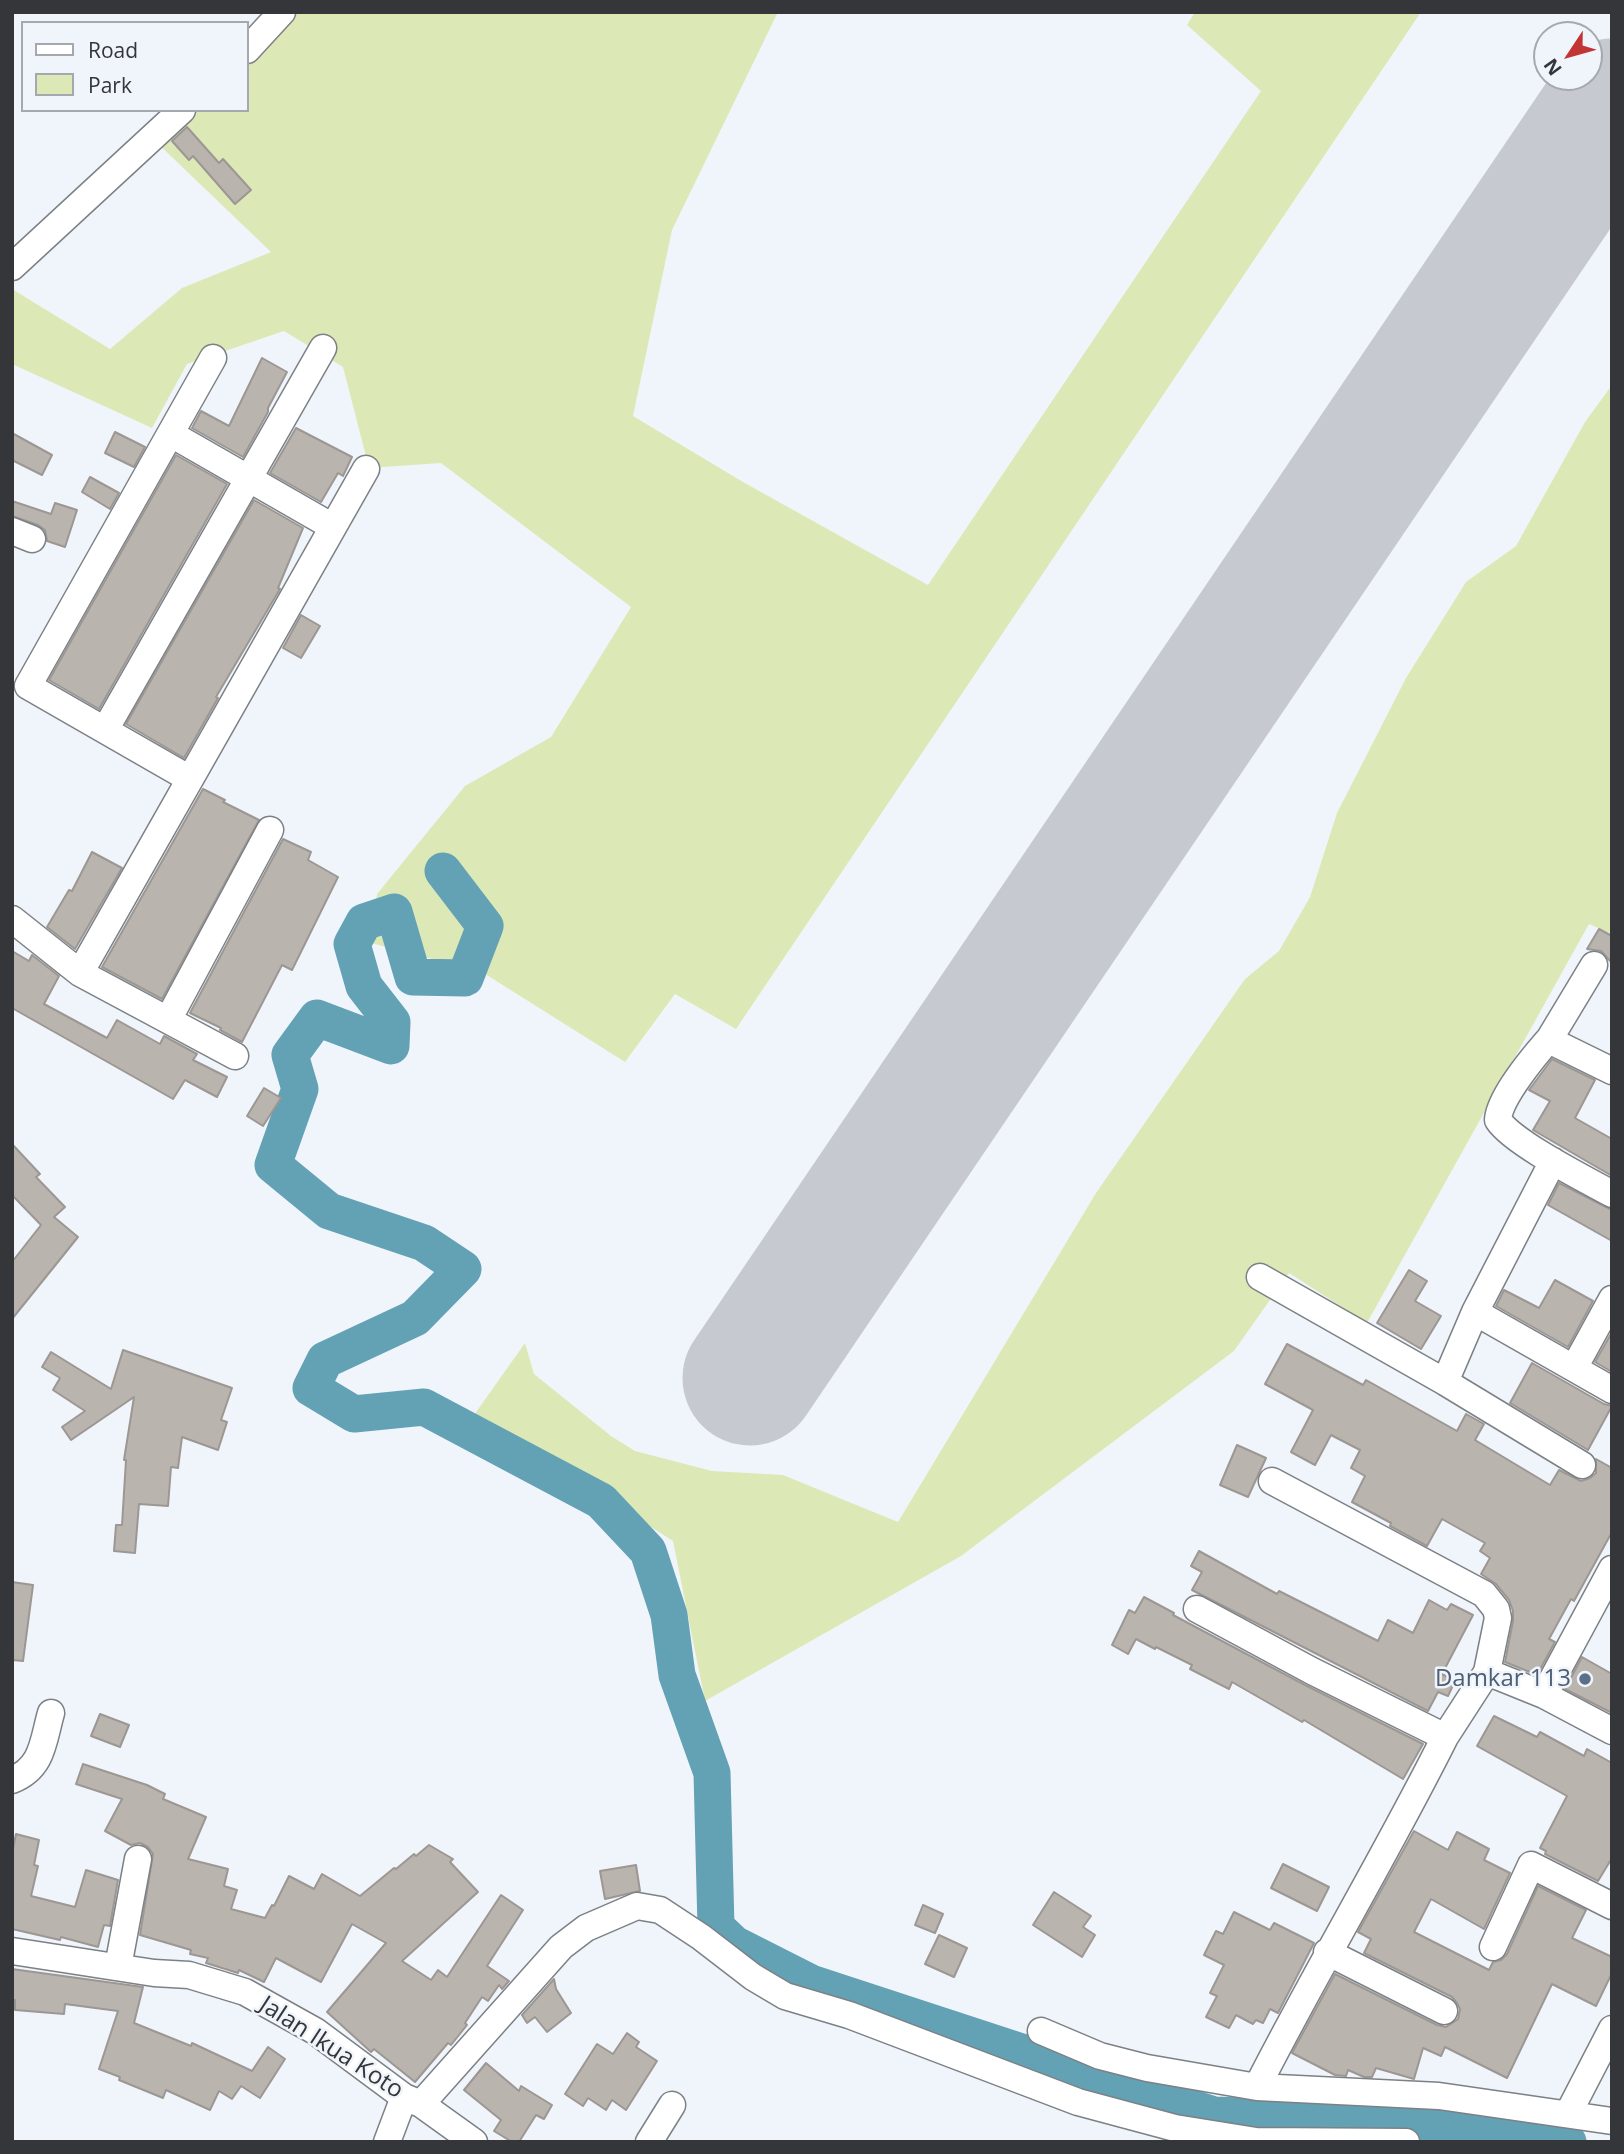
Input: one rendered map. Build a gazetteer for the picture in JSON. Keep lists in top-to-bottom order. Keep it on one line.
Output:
{"streets":{"street":["Jalan Ikua Koto"]},"places":["Damkar 113"],"legend":["Road","Park"],"north":"bottom left"}
